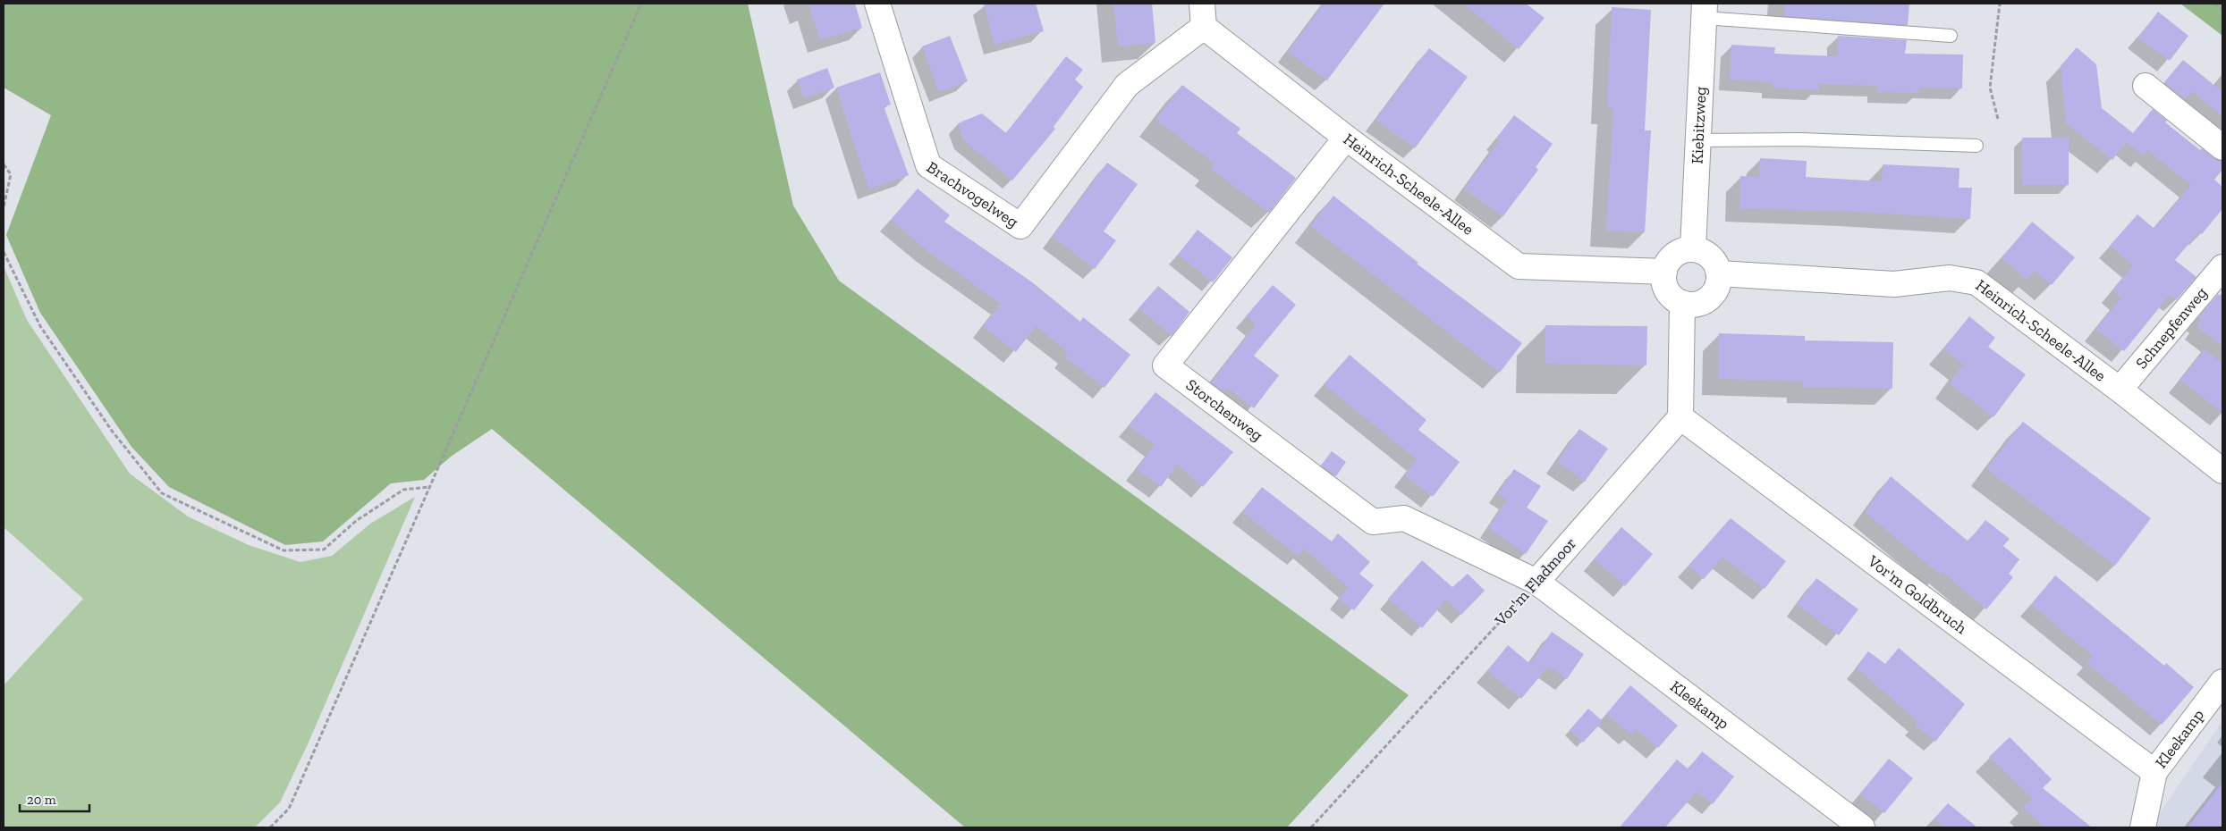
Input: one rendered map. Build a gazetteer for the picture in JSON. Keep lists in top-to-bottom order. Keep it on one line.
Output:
{"streets":{"street":["Kiebitzweg","Heinrich-Scheele-Allee","Brachvogelweg","Schnepfenweg","Storchenweg","Vor'm Fladmoor","Vor'm Goldbruch","Kleekamp"]},"crossings":[["Kiebitzweg","Heinrich-Scheele-Allee"],["Heinrich-Scheele-Allee","Brachvogelweg"],["Heinrich-Scheele-Allee","Schnepfenweg"],["Heinrich-Scheele-Allee","Storchenweg"],["Storchenweg","Vor'm Fladmoor"],["Storchenweg","Kleekamp"],["Vor'm Fladmoor","Vor'm Goldbruch"],["Vor'm Fladmoor","Kleekamp"],["Vor'm Goldbruch","Kleekamp"]],"scale_bar":"20 m"}
